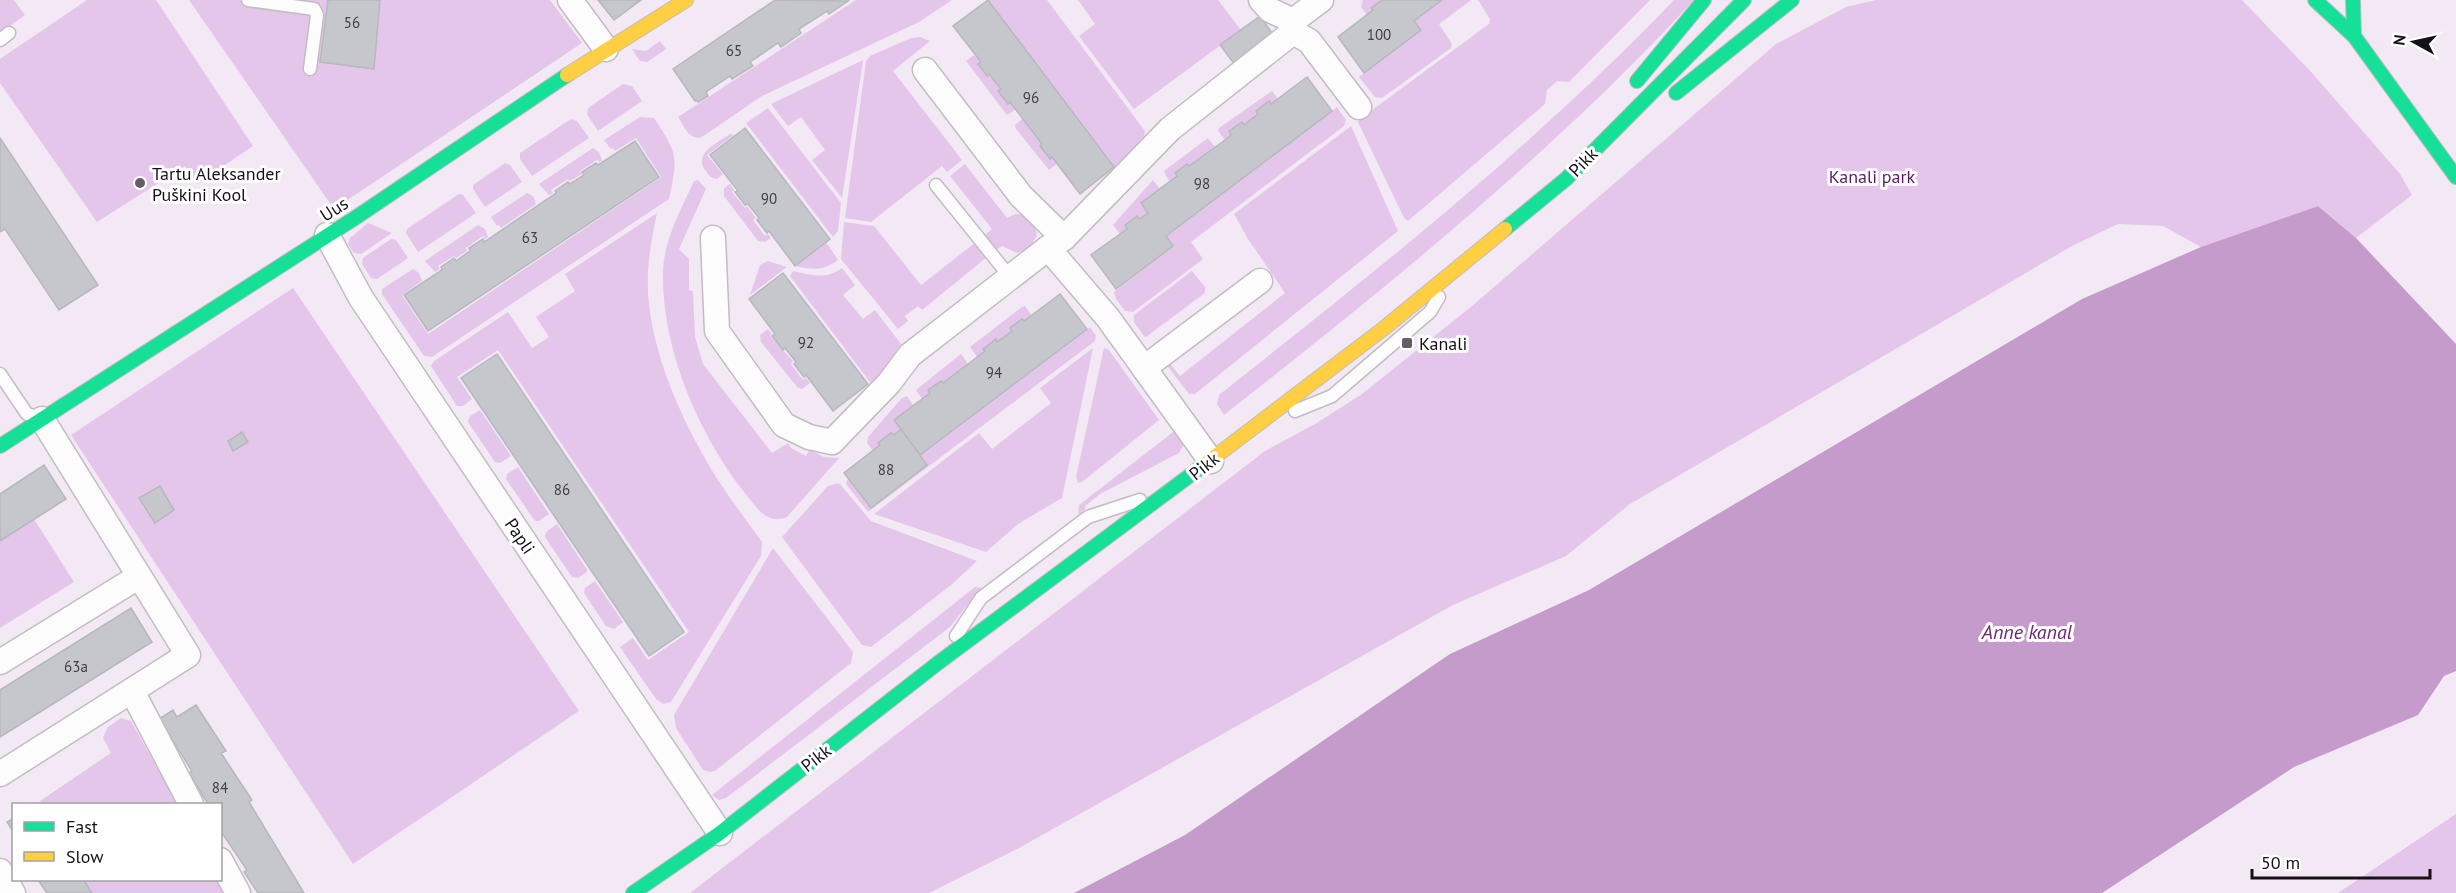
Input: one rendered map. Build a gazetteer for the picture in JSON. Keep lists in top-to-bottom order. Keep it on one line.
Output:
{"streets":{"street":["Pikk","Uus","Papli"]},"crossings":[["Pikk","Papli"],["Uus","Papli"]],"water":["Anne kanal"],"parks":["Kanali park"],"places":{"other":["Tartu Aleksander Puškini Kool"],"transit":["Kanali"]},"house_numbers":["56","100","65","96","98","90","63","92","94","88","86","63a","84"],"legend":["Fast","Slow"],"scale_bar":"50 m","north":"left"}
